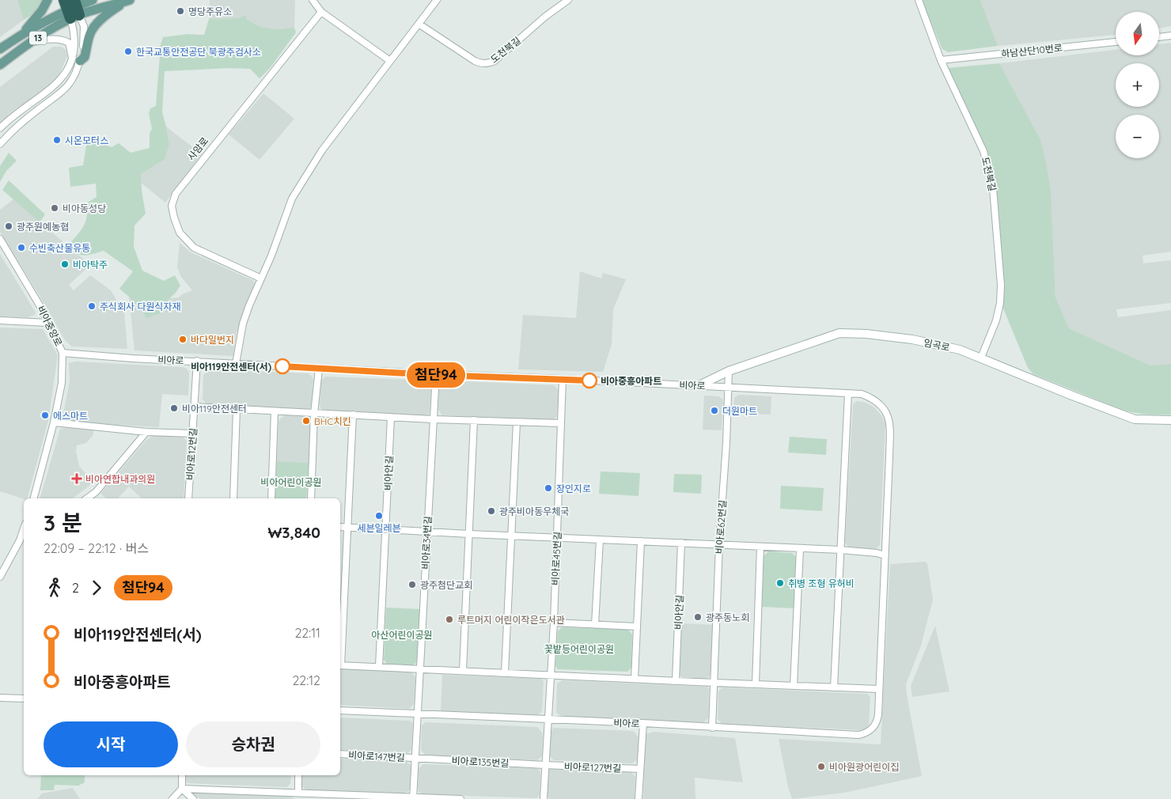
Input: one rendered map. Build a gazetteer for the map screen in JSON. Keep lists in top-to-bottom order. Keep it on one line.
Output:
{"streets":{"main road":["13","임곡로"],"street":["도천북길","하남산단10번로","사암로","비아중앙로","비아로","비아로12번길","비아안길","비아로62번길","비아로34번길","비아로45번길","비아로147번길","비아로135번길","비아로127번길"]},"crossings":[["도천북길","하남산단10번로"],["도천북길","임곡로"],["비아중앙로","비아로"],["임곡로","비아로"],["임곡로","비아로62번길"],["비아로","비아로12번길"],["비아로","비아로62번길"],["비아로","비아로34번길"],["비아로","비아로45번길"],["비아로","비아로147번길"],["비아로34번길","비아로147번길"],["비아로147번길","비아로135번길"],["비아로135번길","비아로127번길"]],"parks":["비아어린이공원","아산어린이공원","꽃밭등어린이공원"],"places":{"other":["명당주유소","한국교통안전공단 북광주검사소","시온모터스","비아동성당","광주원예농협","수빈축산물유통","비아탁주","주식회사 다원식자재","바다일번지","비아119안전센터(서)","비아중흥아파트","비아119안전센터","더원마트","에스마트","BHC치킨","장인지로","광주비아동우체국","세븐일레븐","취병 조형 유허비","광주첨단교회","광주동노회","루트머지 어린이작은도서관","비아원광어린이집"],"health":["비아연합내과의원"]},"lines":["bus line 첨단94"],"north":"bottom","page":{"on_map":"첨단94","map_buttons":["+","−"],"heading":["3 분","22:09 – 22:12 · 버스","₩3,840"],"legs":["2","첨단94"],"list":[{"name":"비아119안전센터(서)","value":"22:11"},{"name":"비아중흥아파트","value":"22:12"}],"buttons":["시작","승차권"]}}
